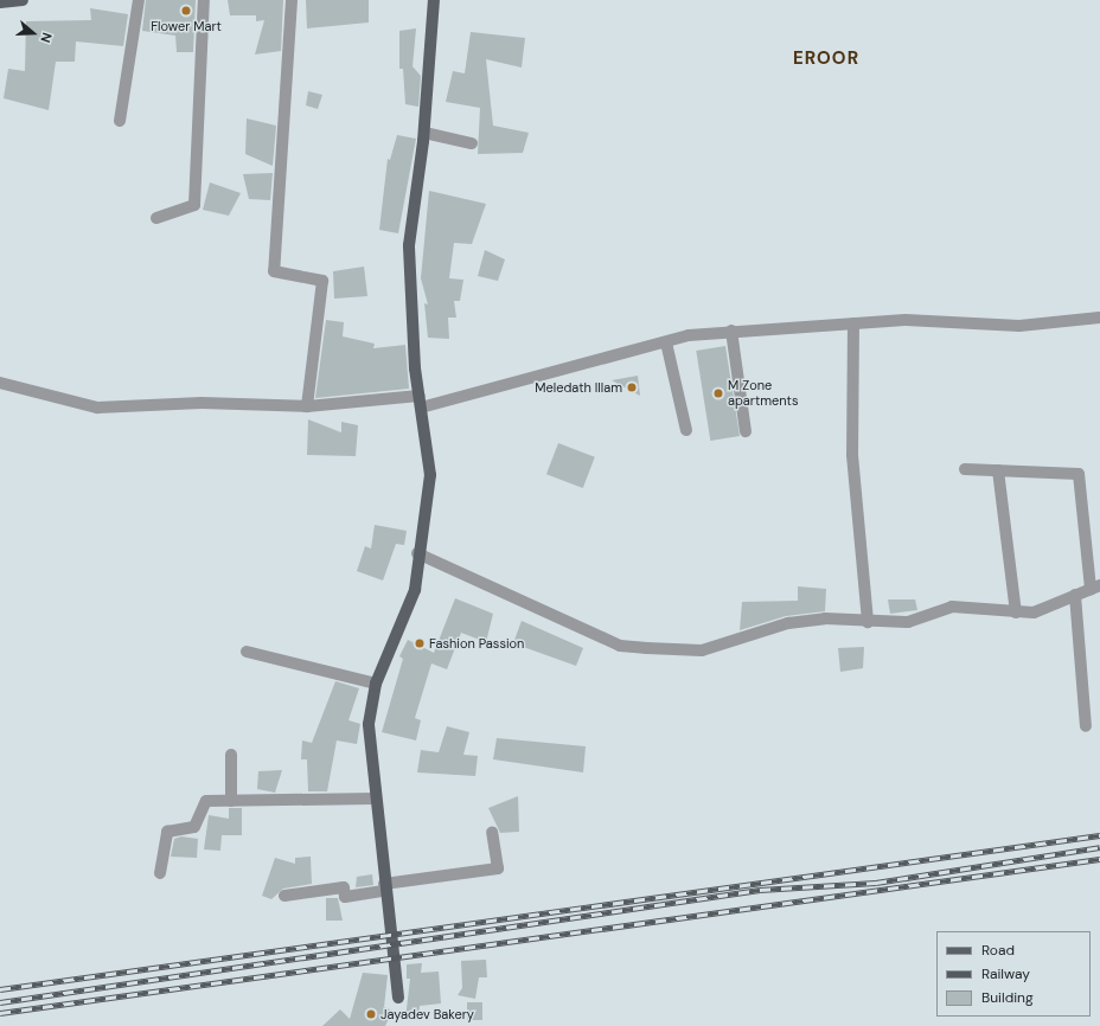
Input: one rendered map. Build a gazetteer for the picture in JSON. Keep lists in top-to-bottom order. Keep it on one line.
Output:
{"districts":["EROOR"],"places":["Flower Mart","Meledath Illam","M Zone apartments","Fashion Passion","Jayadev Bakery"],"legend":["Road","Railway","Building"],"north":"right"}
